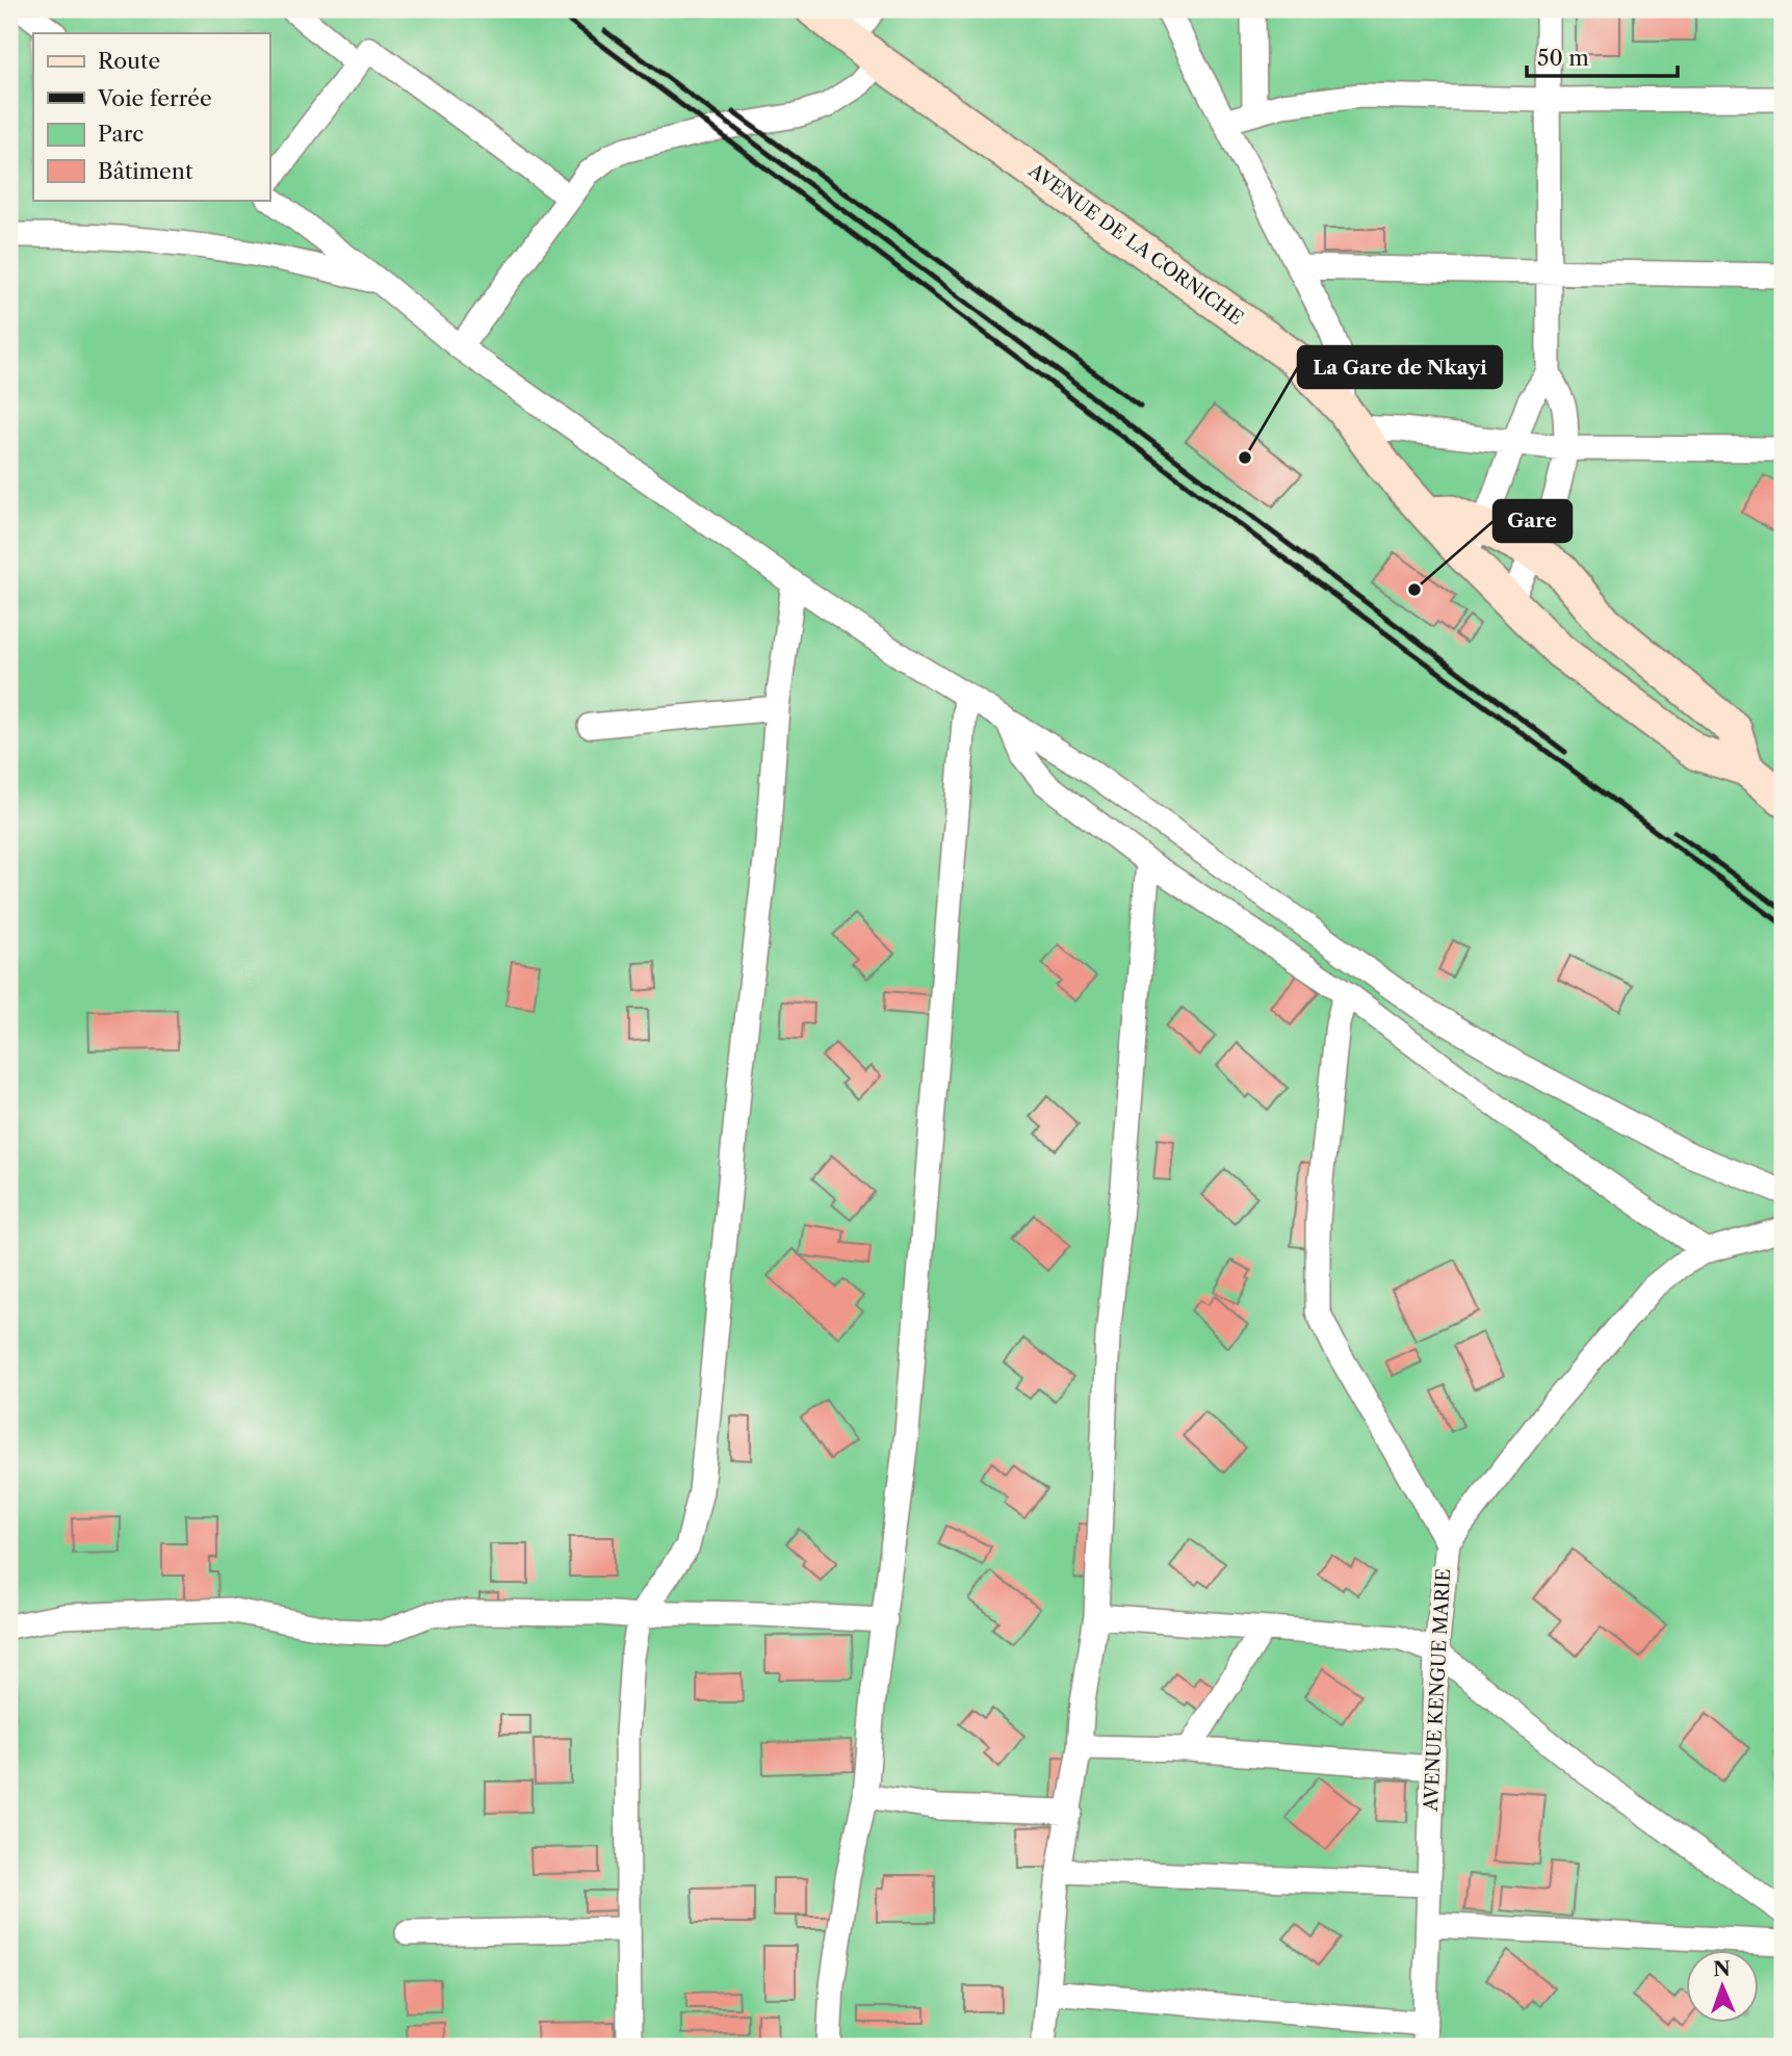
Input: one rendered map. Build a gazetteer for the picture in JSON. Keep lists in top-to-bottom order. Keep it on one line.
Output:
{"streets":{"street":["AVENUE DE LA CORNICHE","AVENUE KENGUE MARIE"]},"places":["La Gare de Nkayi","Gare"],"legend":["Route","Voie ferrée","Parc","Bâtiment"],"scale_bar":"50 m","north":"top"}
